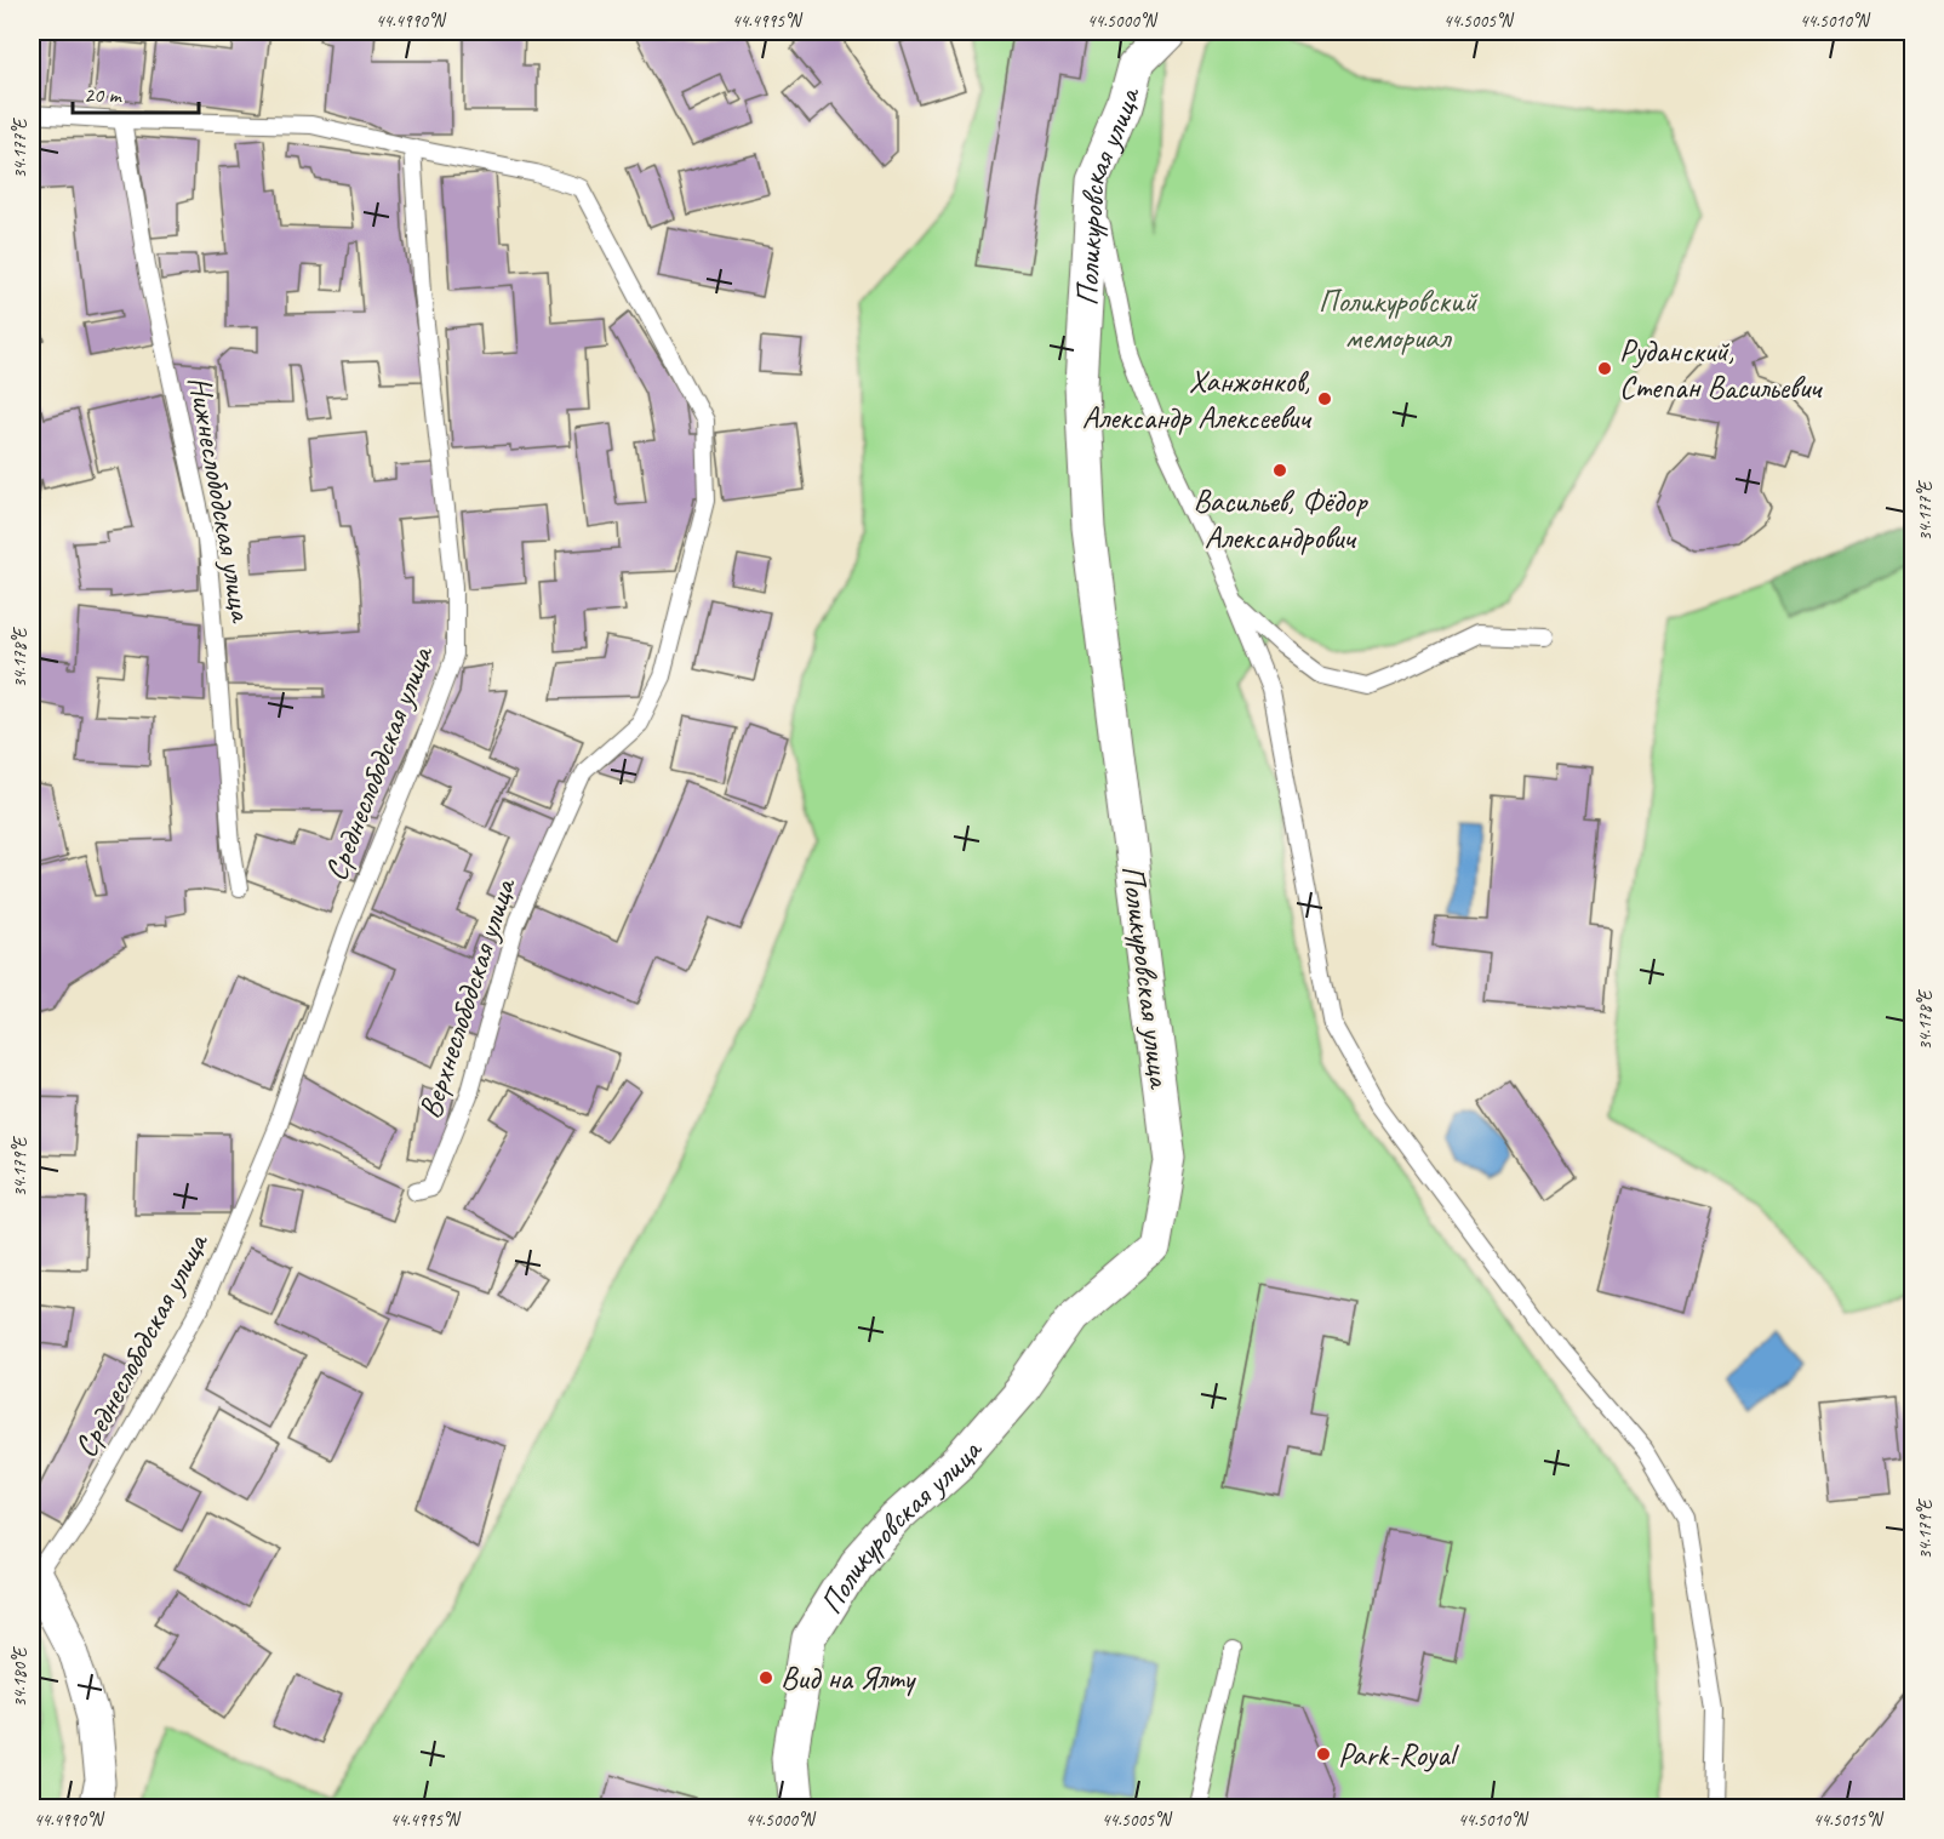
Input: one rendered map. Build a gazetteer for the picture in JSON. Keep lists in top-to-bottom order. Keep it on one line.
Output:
{"streets":{"street":["Поликуровская улица"],"lane":["Нижнеслободская улица","Среднеслободская улица","Верхнеслободская улица"]},"crossings":[["Среднеслободская улица","Верхнеслободская улица"]],"parks":["Поликуровский мемориал"],"places":["Руданский, Степан Васильевич","Ханжонков, Александр Алексеевич","Васильев, Фёдор Александрович","Вид на Ялту","Park-Royal"],"scale_bar":"20 m","coordinates":["44.4990°N","44.4995°N","44.5000°N","44.5005°N","44.5010°N","34.177°E","34.178°E","34.179°E","34.180°E","44.5015°N"]}
